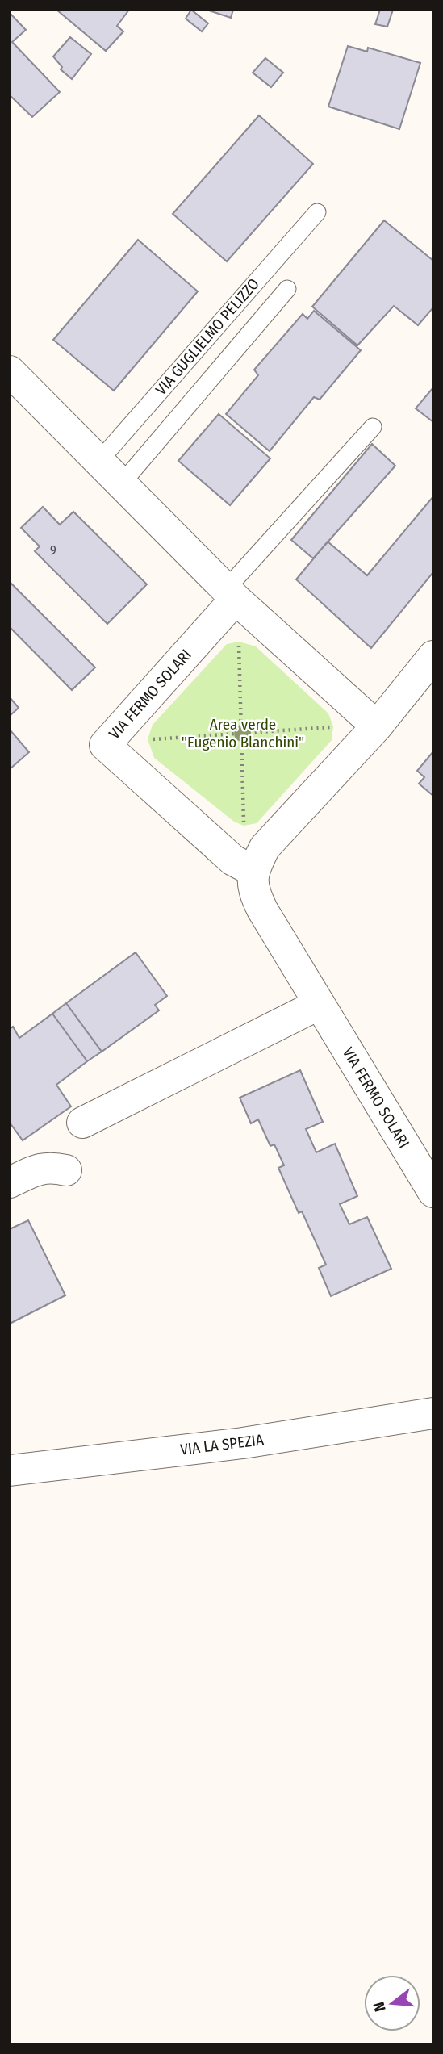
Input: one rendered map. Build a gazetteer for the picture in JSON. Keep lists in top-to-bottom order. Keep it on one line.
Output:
{"streets":{"street":["VIA FERMO SOLARI","VIA LA SPEZIA"],"lane":["VIA GUGLIELMO PELIZZO"]},"parks":["Area verde \"Eugenio Blanchini\""],"house_numbers":["9"],"north":"left"}
